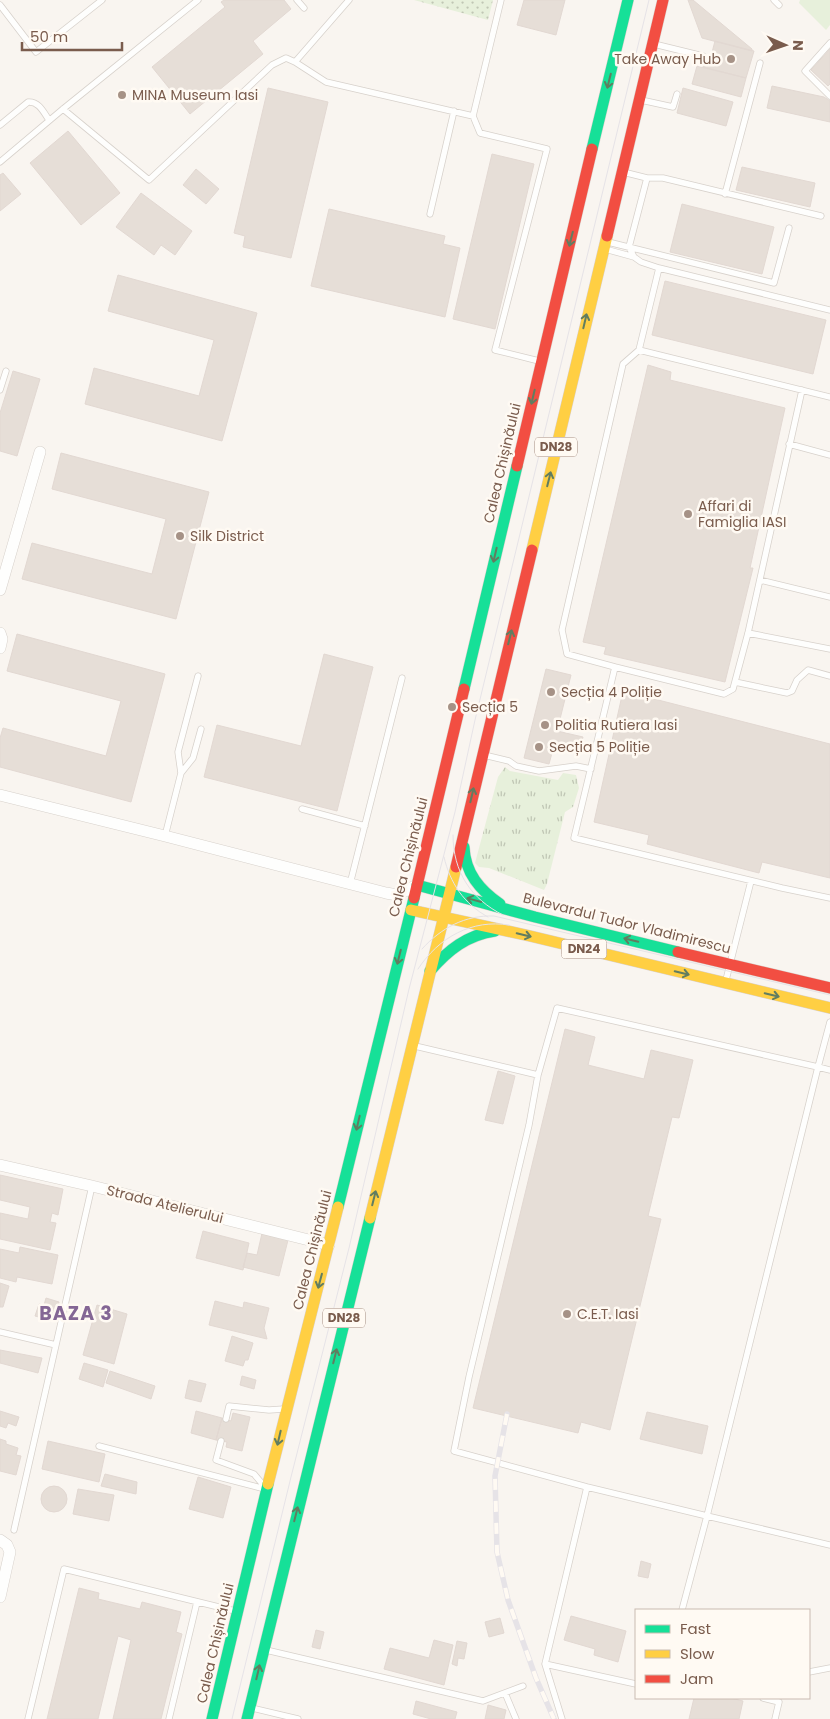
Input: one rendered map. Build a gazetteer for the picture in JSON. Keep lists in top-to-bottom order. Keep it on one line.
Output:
{"streets":{"main road":["DN28","Calea Chișinăului","Bulevardul Tudor Vladimirescu","DN24"],"street":["Strada Atelierului"]},"crossings":[["DN28","Bulevardul Tudor Vladimirescu"],["DN28","DN24"],["Calea Chișinăului","Bulevardul Tudor Vladimirescu"],["Calea Chișinăului","DN24"],["Calea Chișinăului","Strada Atelierului"]],"districts":["BAZA 3"],"places":["Take Away Hub","MINA Museum Iasi","Affari di Famiglia IASI","Silk District","Secția 4 Poliție","Secția 5","Politia Rutiera Iasi","Secția 5 Poliție","C.E.T. Iasi"],"legend":["Fast","Slow","Jam"],"scale_bar":"50 m","north":"right"}
